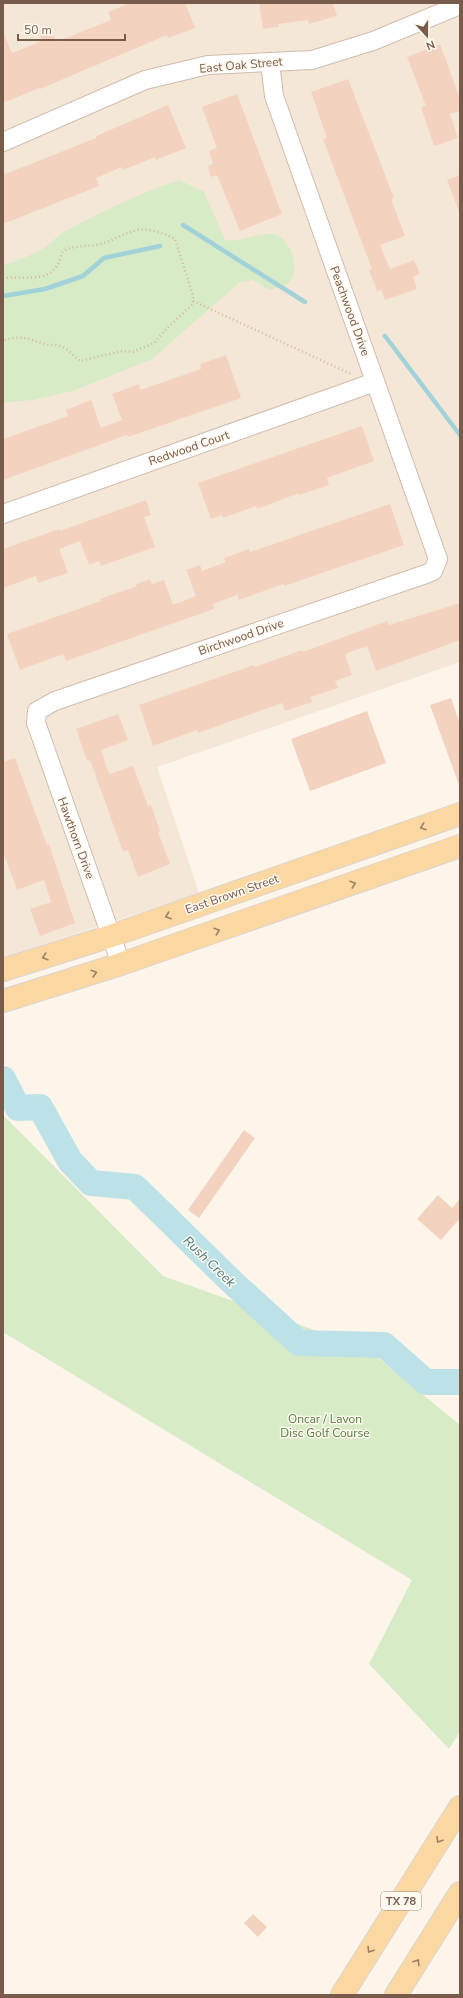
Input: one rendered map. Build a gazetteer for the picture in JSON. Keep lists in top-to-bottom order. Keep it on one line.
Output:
{"streets":{"main road":["East Brown Street","TX 78"],"street":["East Oak Street","Peachwood Drive","Redwood Court","Birchwood Drive","Hawthorn Drive"]},"crossings":[["East Oak Street","Peachwood Drive"],["Peachwood Drive","Redwood Court"],["Peachwood Drive","Birchwood Drive"],["Birchwood Drive","Hawthorn Drive"],["Hawthorn Drive","East Brown Street"]],"water":["Rush Creek"],"parks":["Oncar / Lavon Disc Golf Course"],"scale_bar":"50 m","north":"bottom"}
